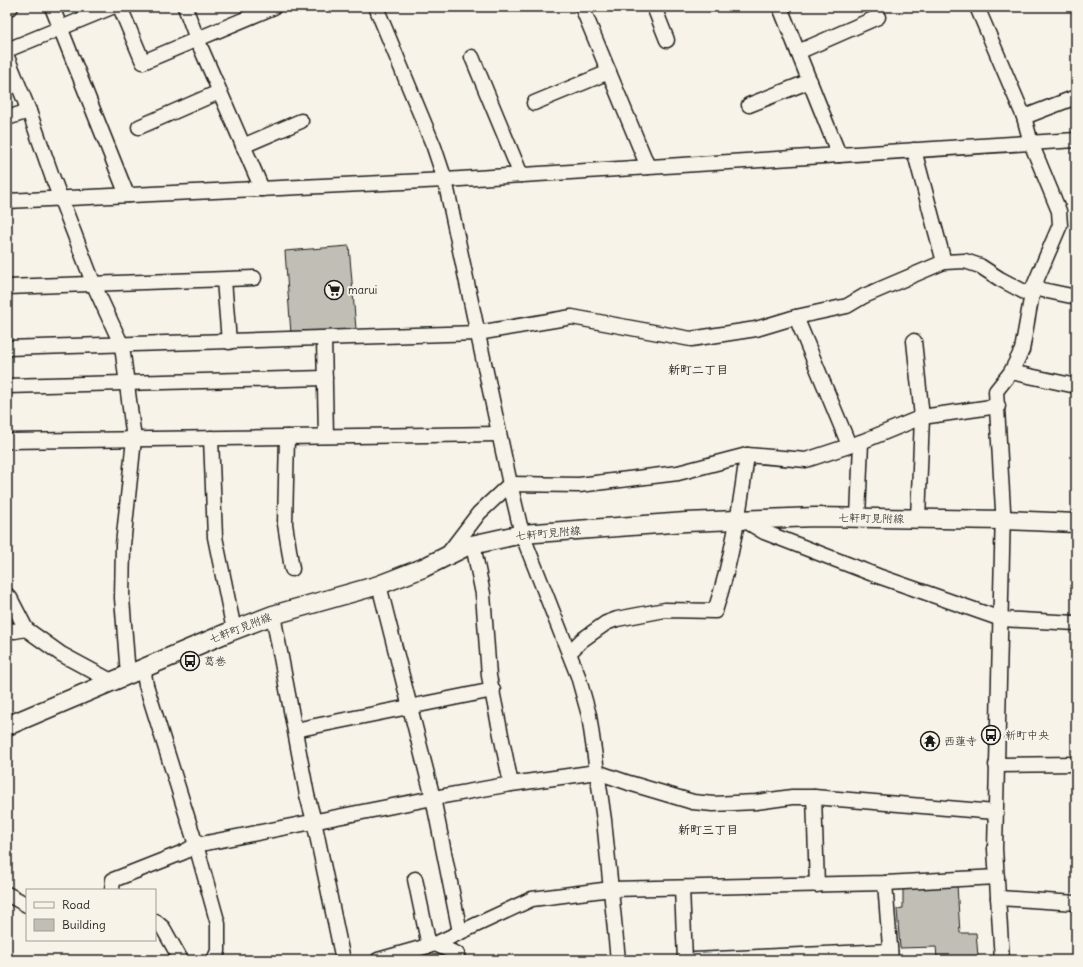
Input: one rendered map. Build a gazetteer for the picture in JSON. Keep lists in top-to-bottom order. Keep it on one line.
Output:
{"streets":{"main road":["七軒町見附線"]},"districts":["新町二丁目","新町三丁目"],"places":{"supermarket":["marui"],"bus stop":["葛巻","新町中央"],"temple":["西蓮寺"]},"legend":["Road","Building"]}
